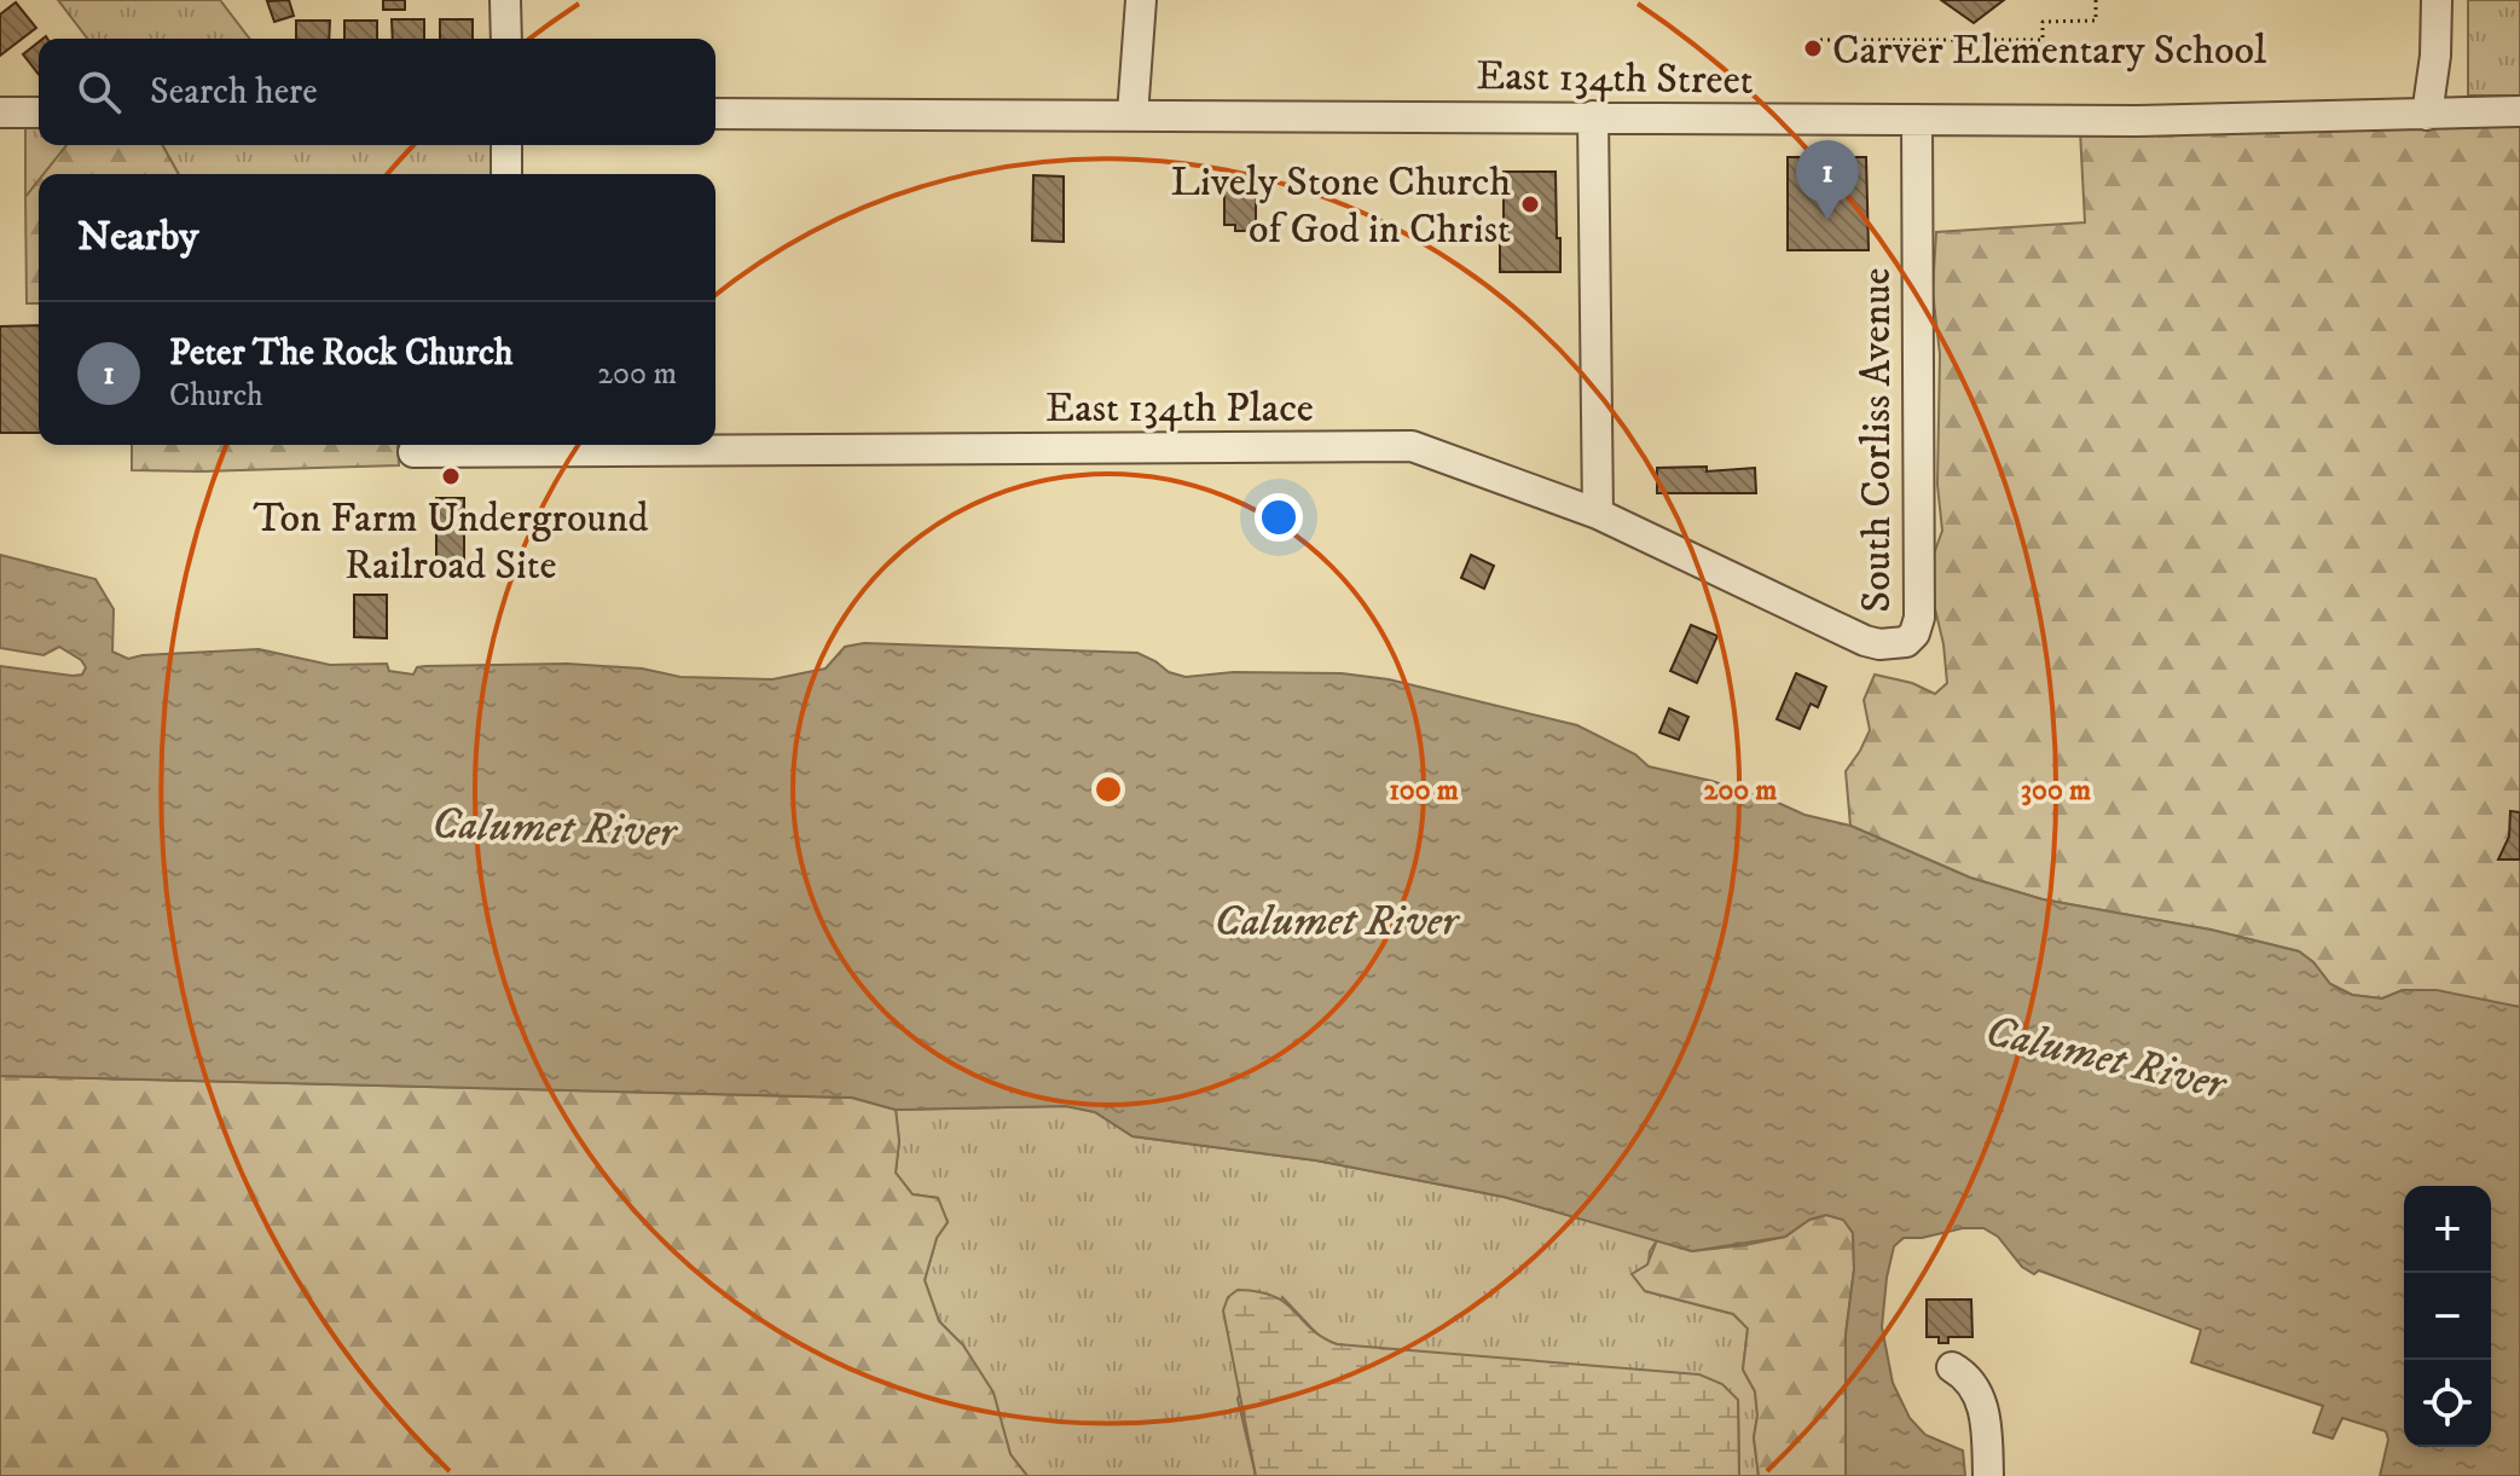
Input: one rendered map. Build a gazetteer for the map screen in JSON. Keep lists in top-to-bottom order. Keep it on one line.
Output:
{"streets":{"street":["East 134th Street","East 134th Place","South Corliss Avenue"]},"crossings":[["East 134th Street","South Corliss Avenue"],["East 134th Place","South Corliss Avenue"]],"water":["Calumet River"],"places":["Carver Elementary School","Lively Stone Church of God in Christ","Ton Farm Underground Railroad Site"],"page":{"search":"Search here","pins":"1","heading":"Nearby","list":[{"mark":"1","name":"Peter The Rock Church","note":"Church","value":"200 m"}],"map_buttons":["+","−"]},"rings":["100 m","200 m","300 m"]}
